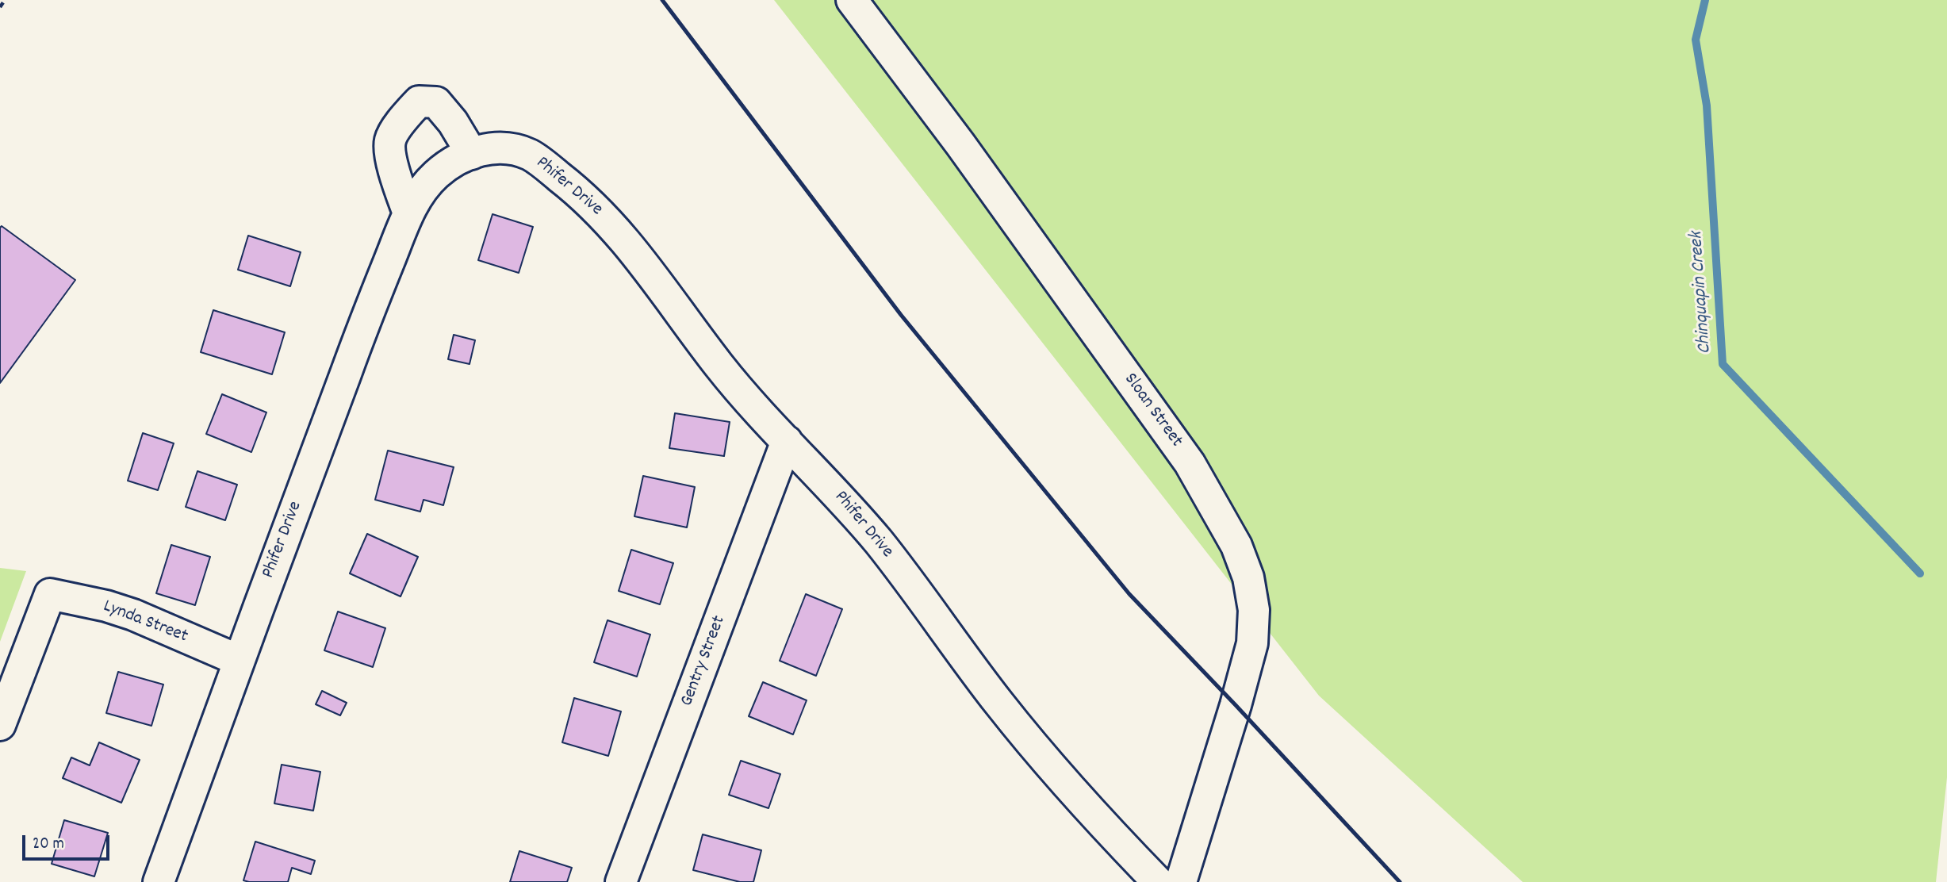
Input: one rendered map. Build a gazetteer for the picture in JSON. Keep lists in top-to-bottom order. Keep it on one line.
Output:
{"streets":{"street":["Phifer Drive","Sloan Street","Lynda Street","Gentry Street"]},"crossings":[["Phifer Drive","Lynda Street"],["Phifer Drive","Gentry Street"]],"water":["Chinquapin Creek"],"scale_bar":"20 m"}
